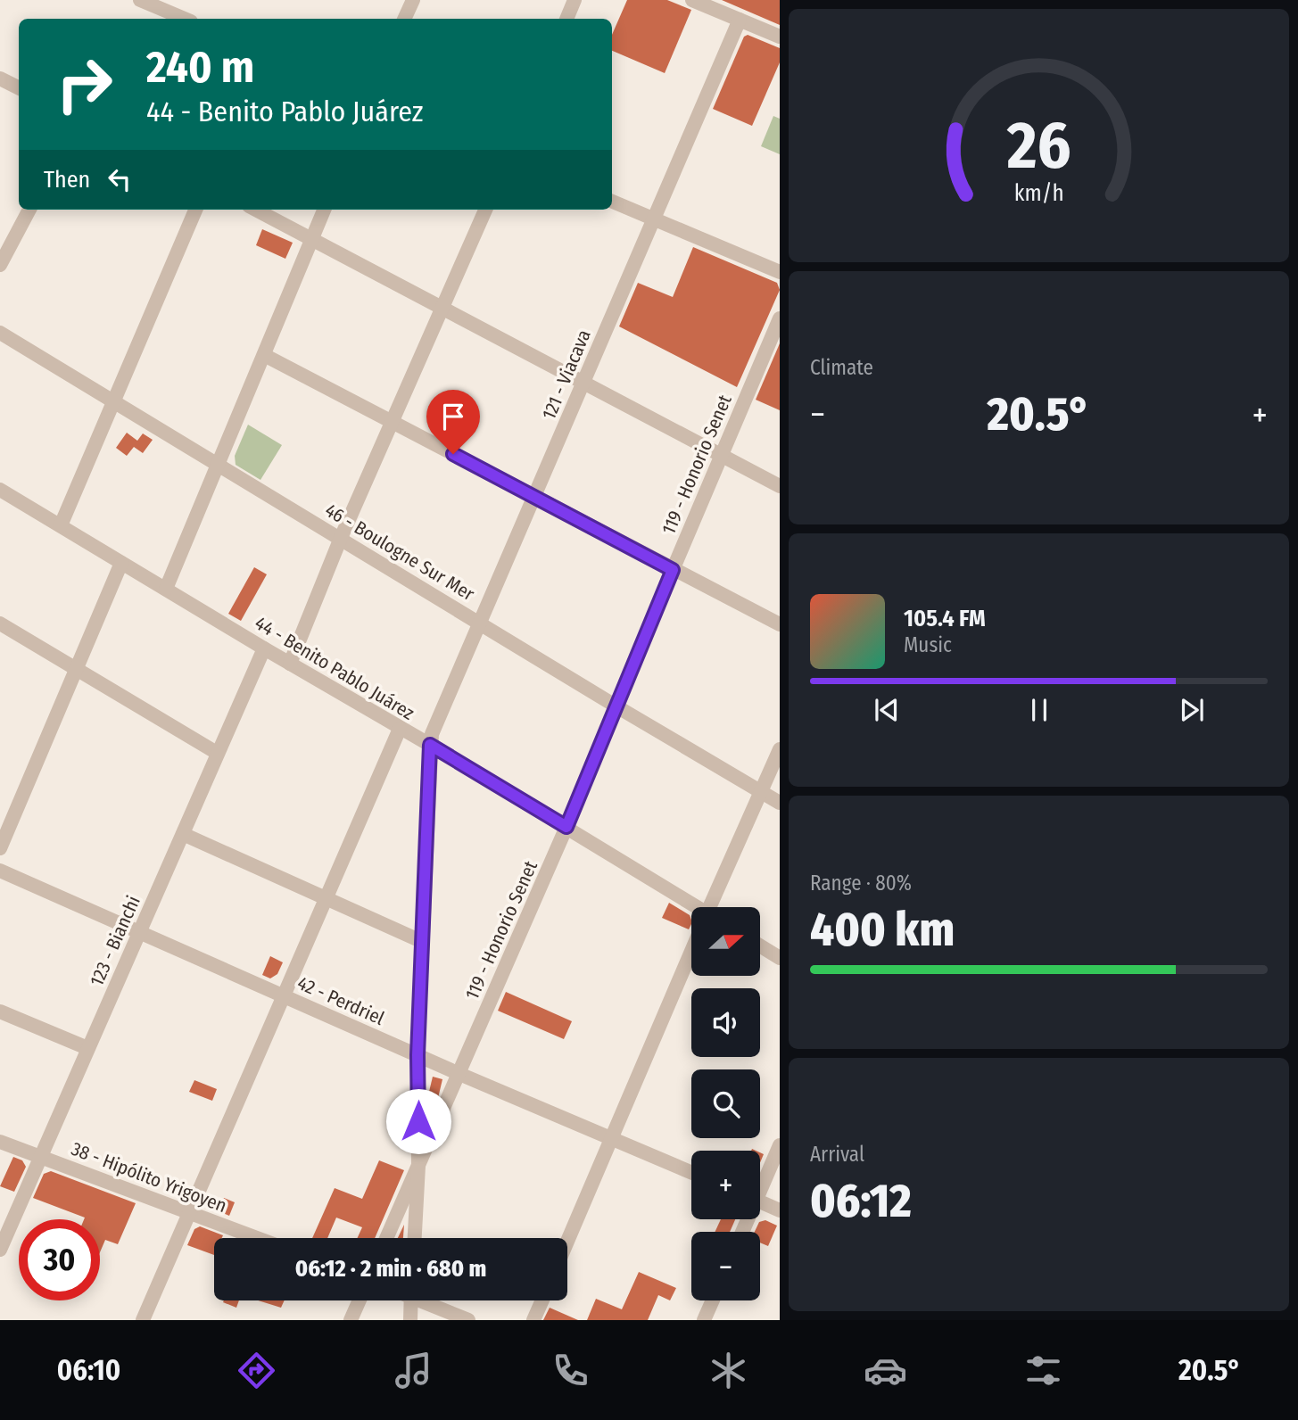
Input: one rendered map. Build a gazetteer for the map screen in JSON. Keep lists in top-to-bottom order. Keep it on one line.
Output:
{"streets":{"street":["121 - Viacava","119 - Honorio Senet","46 - Boulogne Sur Mer","44 - Benito Pablo Juárez","123 - Bianchi","42 - Perdriel","38 - Hipólito Yrigoyen"]},"crossings":[["121 - Viacava","119 - Honorio Senet"],["121 - Viacava","46 - Boulogne Sur Mer"],["121 - Viacava","44 - Benito Pablo Juárez"],["121 - Viacava","42 - Perdriel"],["119 - Honorio Senet","46 - Boulogne Sur Mer"],["119 - Honorio Senet","44 - Benito Pablo Juárez"],["119 - Honorio Senet","42 - Perdriel"],["44 - Benito Pablo Juárez","123 - Bianchi"],["123 - Bianchi","42 - Perdriel"],["123 - Bianchi","38 - Hipólito Yrigoyen"]],"north":"right","page":{"turn":["240 m","44 - Benito Pablo Juárez"],"then":"Then","tile":["Climate",["Range · 80%","400 km"],["Arrival","06:12"]],"heat":["−","20.5°","+"],"song":["105.4 FM","Music"],"map_buttons":["+","−"],"limit":"30","trip":"06:12 · 2 min · 680 m","tabs":["06:10","20.5°"],"gauge":["26","km/h"]}}
